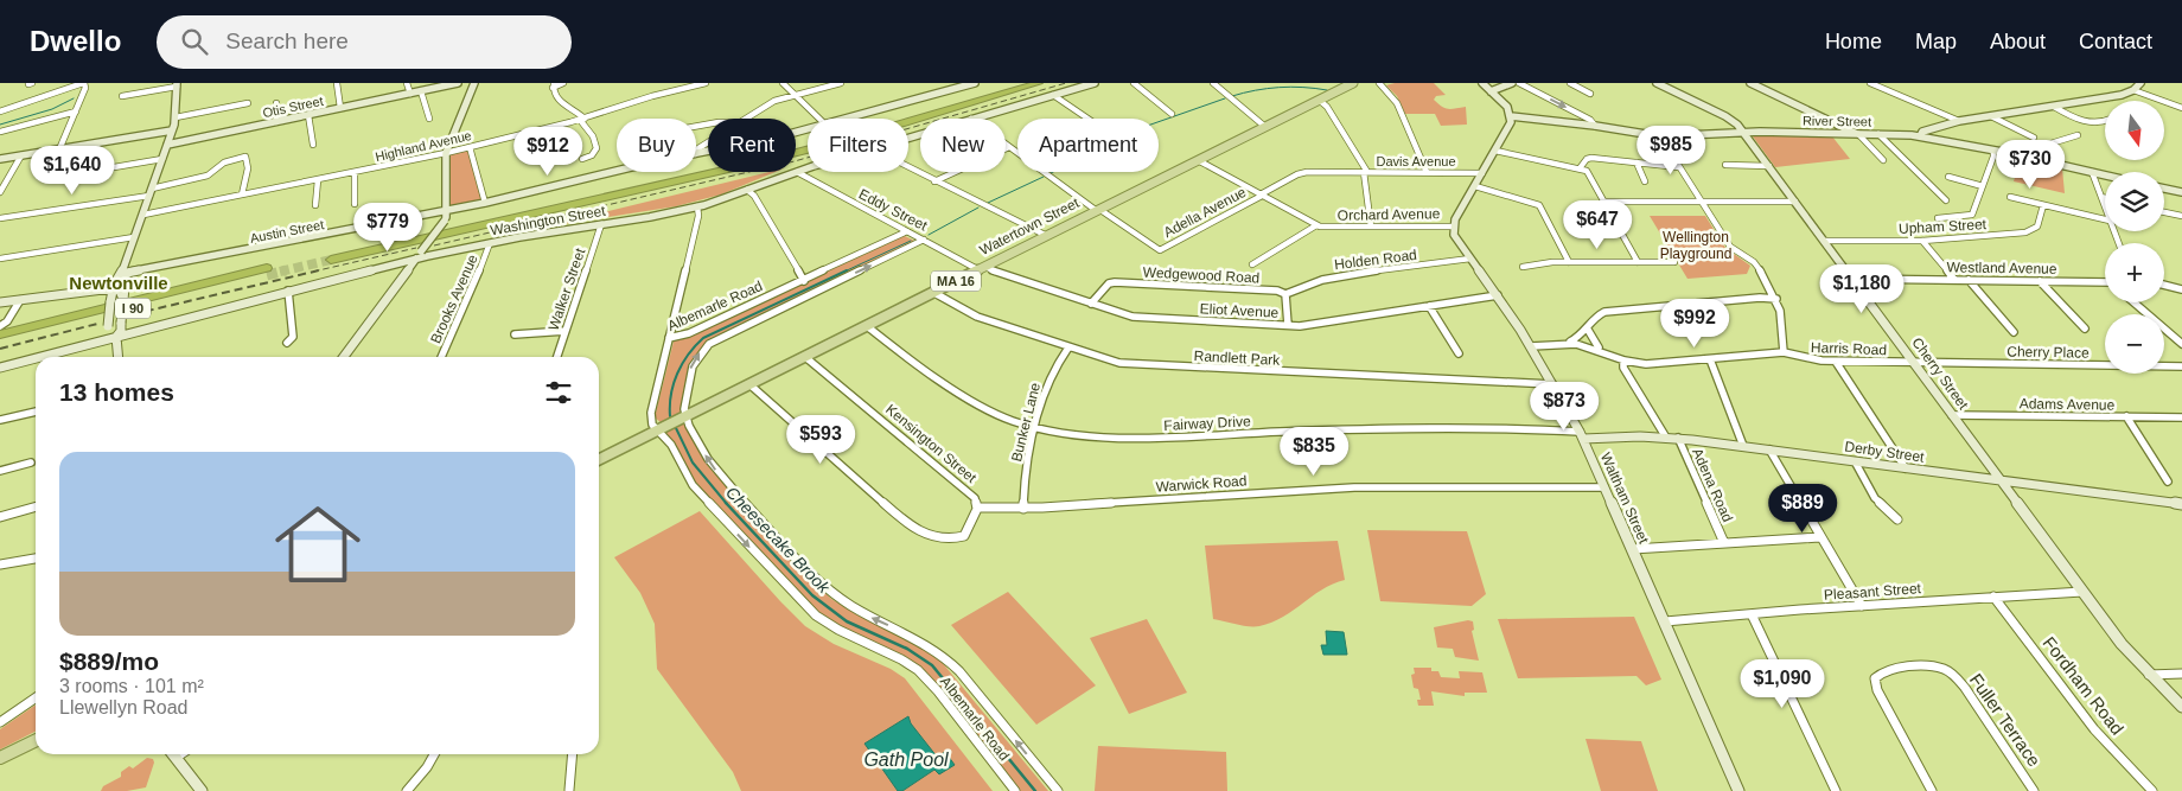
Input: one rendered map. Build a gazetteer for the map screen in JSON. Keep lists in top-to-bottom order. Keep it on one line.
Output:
{"streets":{"highway":["I 90"],"main road":["Otis Street","River Street","Washington Street","Watertown Street","Austin Street","MA 16","Cherry Street","Derby Street","Waltham Street"],"street":["Highland Avenue","Davis Avenue","Eddy Street","Adella Avenue","Orchard Avenue","Upham Street","Holden Road","Westland Avenue","Wedgewood Road","Walker Street","Brooks Avenue","Albemarle Road","Eliot Avenue","Harris Road","Cherry Place","Randlett Park","Adams Avenue","Bunker Lane","Fairway Drive","Kensington Street","Warwick Road","Adena Road","Pleasant Street","Fordham Road","Fuller Terrace"]},"crossings":[["River Street","Cherry Street"],["Davis Avenue","Watertown Street"],["Eddy Street","Washington Street"],["Eddy Street","Watertown Street"],["Eddy Street","Albemarle Road"],["Eddy Street","Eliot Avenue"],["Adella Avenue","Orchard Avenue"],["Adella Avenue","Watertown Street"],["Orchard Avenue","Waltham Street"],["Washington Street","Walker Street"],["Washington Street","Brooks Avenue"],["Watertown Street","Albemarle Road"],["Watertown Street","Eliot Avenue"],["Watertown Street","Randlett Park"],["Watertown Street","Fairway Drive"],["Watertown Street","Kensington Street"],["Upham Street","Cherry Street"],["Holden Road","Wedgewood Road"],["Holden Road","Waltham Street"],["Westland Avenue","Cherry Street"],["Wedgewood Road","Eliot Avenue"],["Eliot Avenue","Waltham Street"],["Harris Road","Cherry Place"],["Harris Road","Cherry Street"],["Cherry Place","Cherry Street"],["Randlett Park","Bunker Lane"],["Randlett Park","Waltham Street"],["Cherry Street","Adams Avenue"],["Cherry Street","Derby Street"],["Cherry Street","Pleasant Street"],["Bunker Lane","Fairway Drive"],["Bunker Lane","Warwick Road"],["Fairway Drive","Derby Street"],["Fairway Drive","Waltham Street"],["Kensington Street","Warwick Road"],["Derby Street","Adena Road"],["Derby Street","Waltham Street"],["Warwick Road","Waltham Street"],["Waltham Street","Pleasant Street"],["Pleasant Street","Fordham Road"]],"districts":["Newtonville"],"water":["Cheesecake Brook","Gath Pool"],"parks":["Wellington Playground"],"north":"bottom","page":{"header":"Dwello","search":"Search here","nav":["Home","Map","About","Contact"],"map_buttons":["+","−"],"chip":["Buy","Rent","Filters","New","Apartment"],"price":["$985","$912","$730","$1,640","$647","$779","$1,180","$992","$873","$593","$835","$889","$1,090"],"heading":"13 homes","list":[{"name":"$889/mo","note":"3 rooms · 101 m² · Llewellyn Road"}]}}
